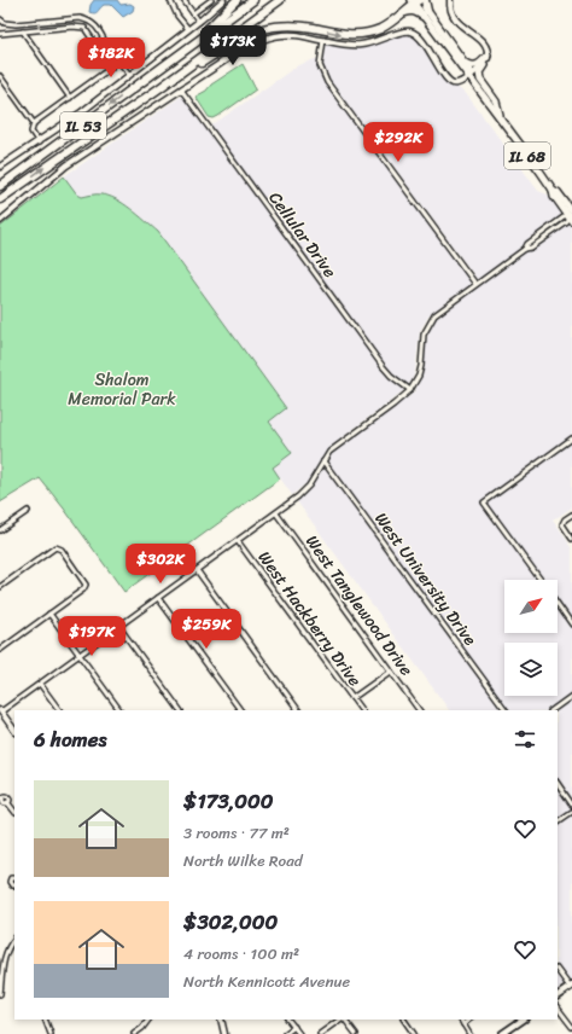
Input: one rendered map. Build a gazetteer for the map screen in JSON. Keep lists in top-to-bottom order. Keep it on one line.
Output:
{"streets":{"highway":["IL 53"],"main road":["IL 68"],"street":["Cellular Drive","West University Drive","West Tanglewood Drive","West Hackberry Drive"]},"crossings":[["IL 53","IL 68"]],"parks":["Shalom Memorial Park"],"north":"top right","page":{"price":["$173K","$182K","$292K","$302K","$259K","$197K"],"heading":"6 homes","list":[{"name":"$173,000","note":"3 rooms · 77 m² · North Wilke Road"},{"name":"$302,000","note":"4 rooms · 100 m² · North Kennicott Avenue"}]}}
